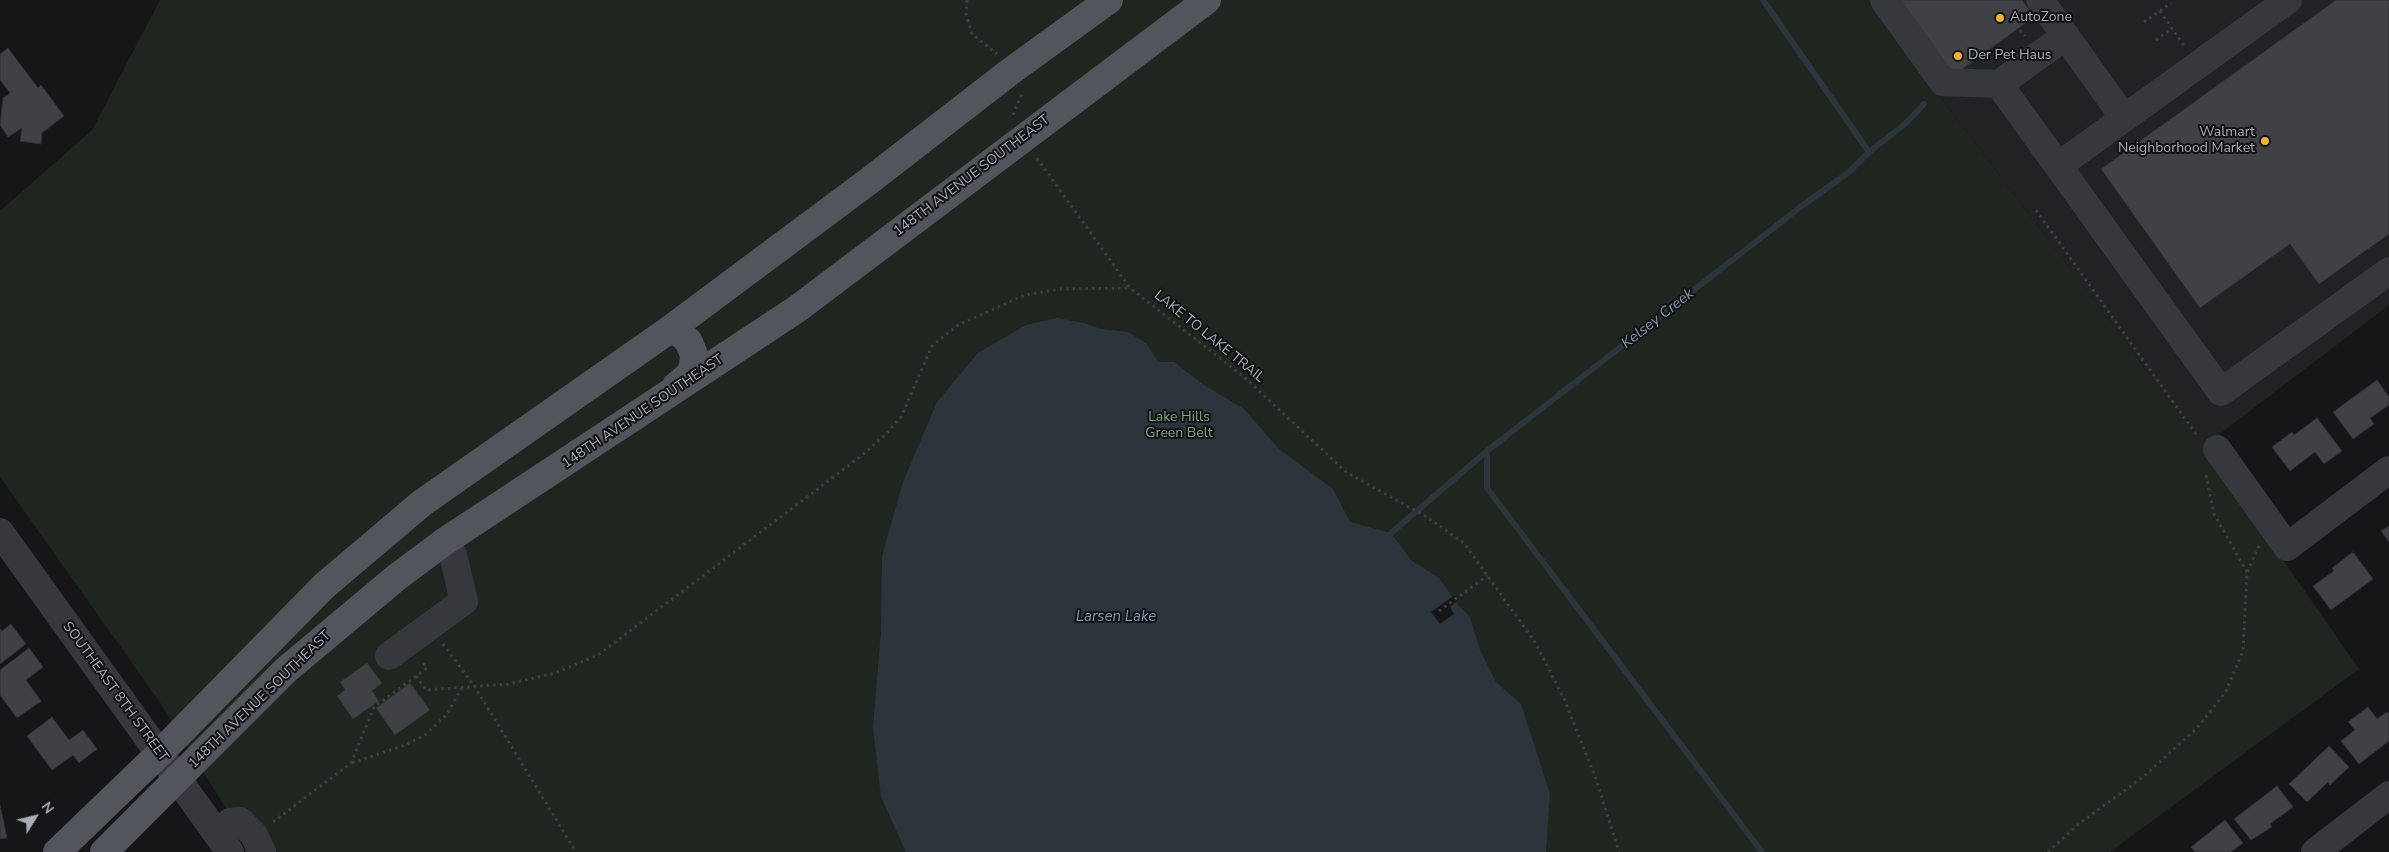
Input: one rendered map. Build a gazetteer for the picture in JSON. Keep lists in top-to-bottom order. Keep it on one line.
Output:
{"streets":{"main road":["148TH AVENUE SOUTHEAST"],"street":["SOUTHEAST 8TH STREET"],"path":["LAKE TO LAKE TRAIL"]},"crossings":[["148TH AVENUE SOUTHEAST","SOUTHEAST 8TH STREET"]],"water":["Kelsey Creek","Larsen Lake"],"parks":["Lake Hills Green Belt"],"places":["AutoZone","Der Pet Haus","Walmart Neighborhood Market"],"north":"top right"}
